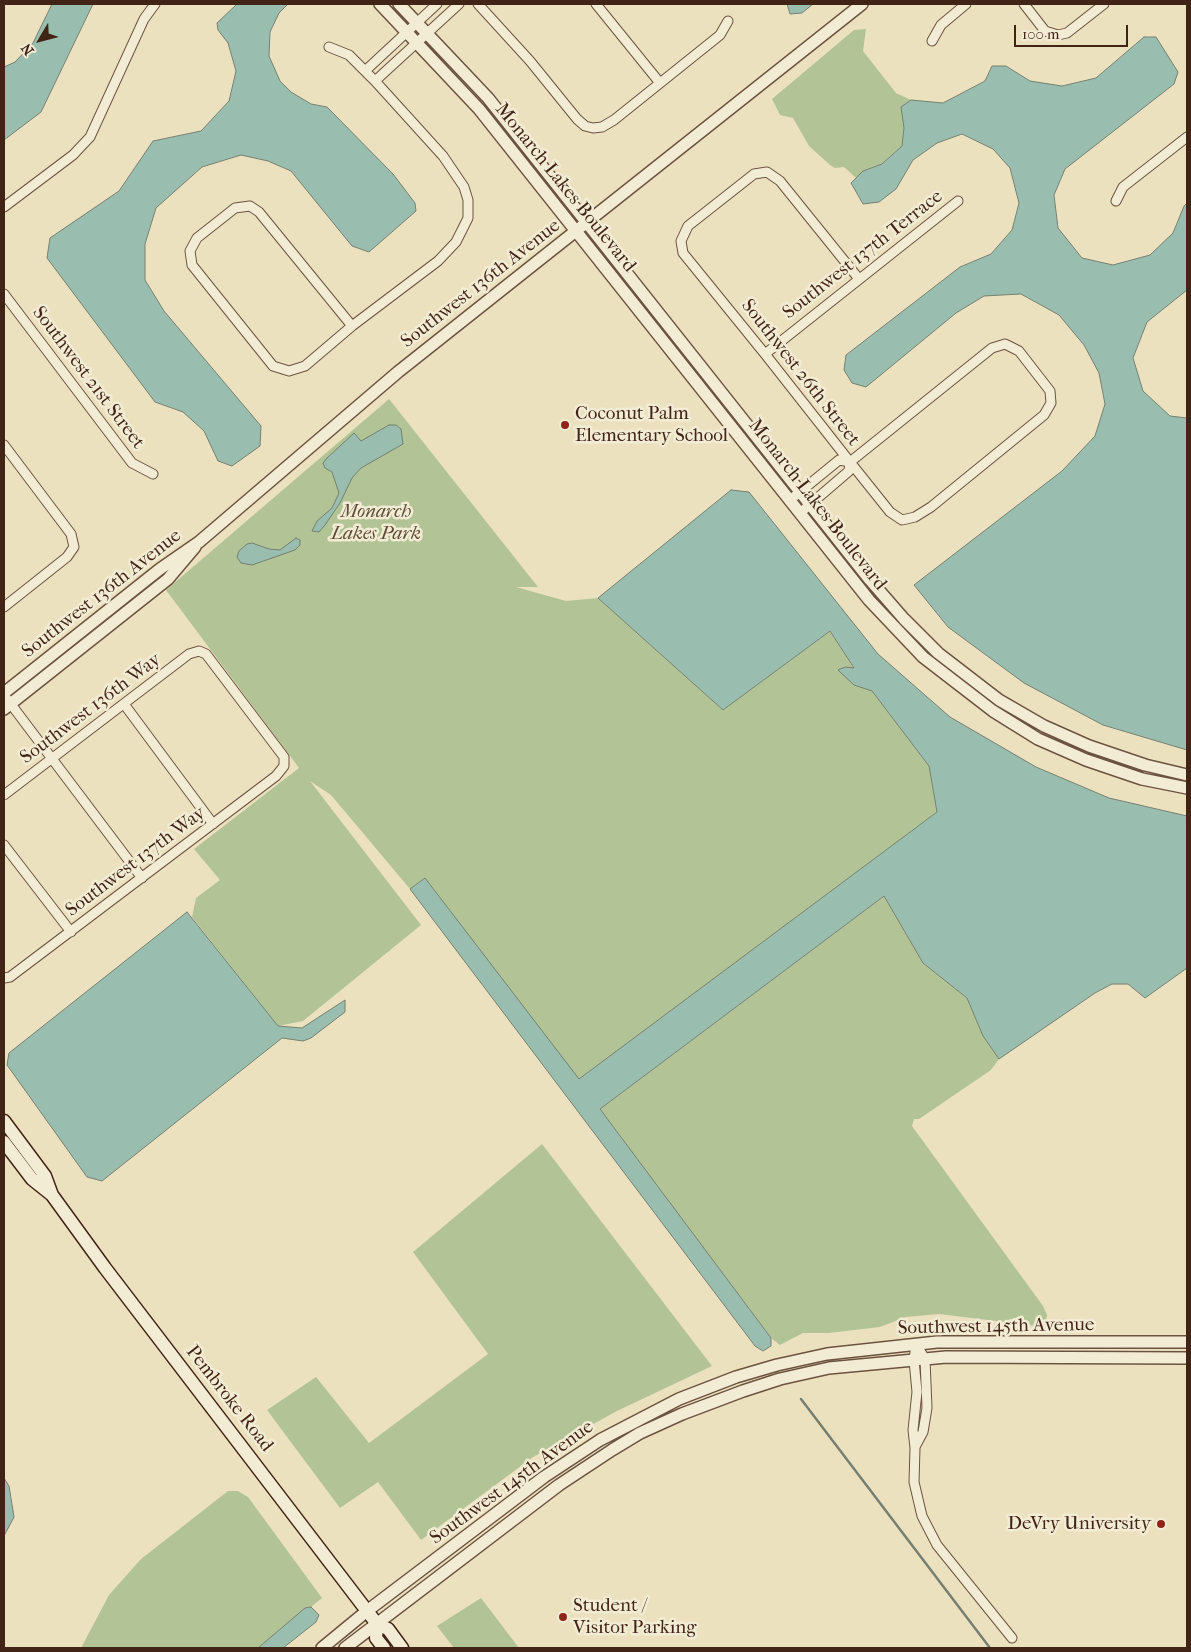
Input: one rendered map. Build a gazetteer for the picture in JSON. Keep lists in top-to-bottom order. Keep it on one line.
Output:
{"streets":{"main road":["Pembroke Road"],"street":["Monarch Lakes Boulevard","Southwest 137th Terrace","Southwest 136th Avenue","Southwest 26th Street","Southwest 21st Street","Southwest 136th Way","Southwest 137th Way","Southwest 145th Avenue"]},"crossings":[["Monarch Lakes Boulevard","Southwest 136th Avenue"],["Southwest 137th Terrace","Southwest 26th Street"],["Southwest 136th Way","Southwest 137th Way"],["Southwest 145th Avenue","Pembroke Road"]],"parks":["Monarch Lakes Park"],"places":["Coconut Palm Elementary School","DeVry University","Student / Visitor Parking"],"scale_bar":"100 m","north":"bottom left"}
